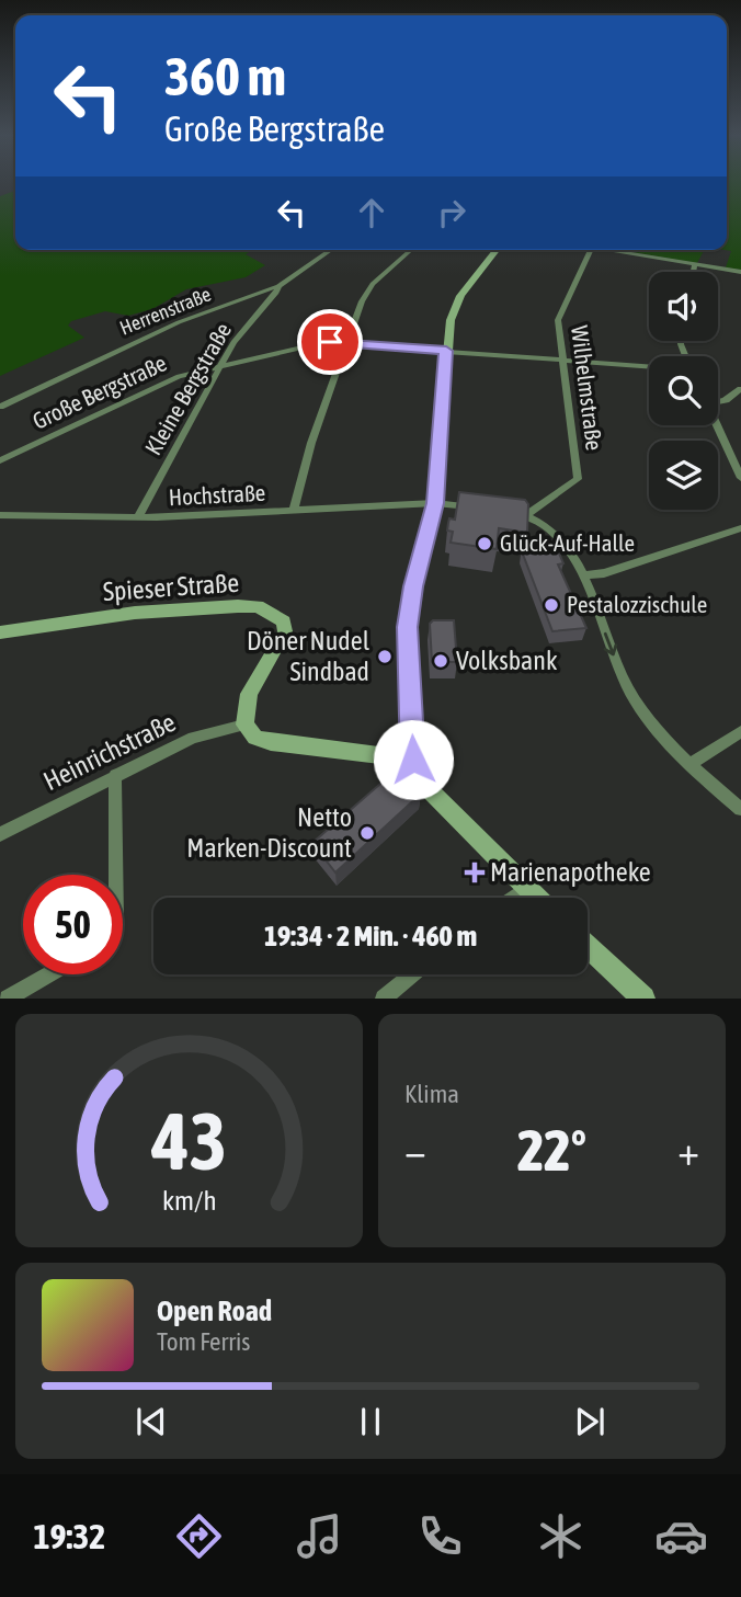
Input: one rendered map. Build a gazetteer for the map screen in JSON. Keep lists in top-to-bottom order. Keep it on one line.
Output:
{"streets":{"street":["Herrenstraße","Wilhelmstraße","Kleine Bergstraße","Große Bergstraße","Hochstraße","Spieser Straße","Heinrichstraße"]},"crossings":[["Herrenstraße","Kleine Bergstraße"],["Wilhelmstraße","Große Bergstraße"],["Kleine Bergstraße","Große Bergstraße"],["Kleine Bergstraße","Hochstraße"],["Spieser Straße","Heinrichstraße"]],"places":{"other":["Glück-Auf-Halle","Pestalozzischule","Döner Nudel Sindbad","Volksbank","Netto Marken-Discount"],"health":["Marienapotheke"]},"page":{"turn":["360 m","Große Bergstraße"],"limit":"50","trip":"19:34 · 2 Min. · 460 m","tile":"Klima","heat":["−","22°","+"],"song":["Open Road","Tom Ferris"],"tabs":"19:32","gauge":["43","km/h"]}}
